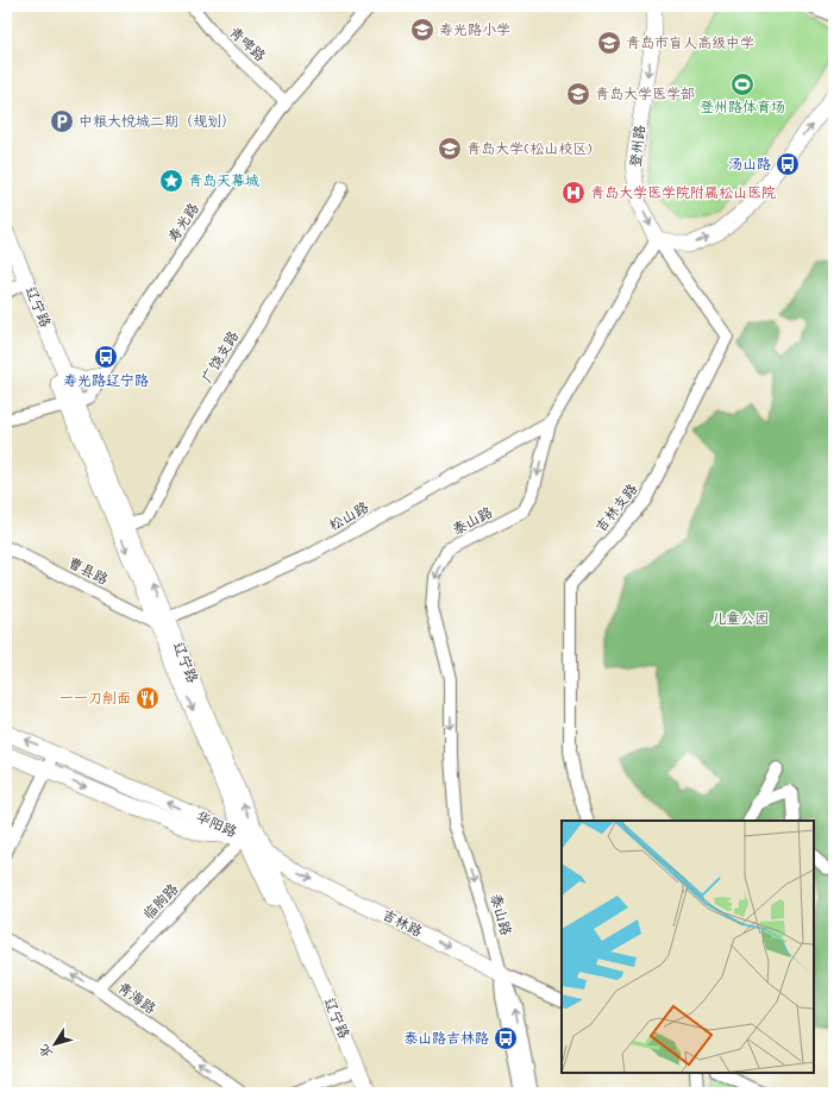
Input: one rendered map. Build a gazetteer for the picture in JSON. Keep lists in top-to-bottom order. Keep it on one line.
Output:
{"streets":{"main road":["登州路","辽宁路","华阳路","吉林路"],"street":["青啤路","寿光路","广饶支路","吉林支路","松山路","泰山路","曹县路","临朐路","青海路"]},"crossings":[["青啤路","寿光路"],["登州路","吉林支路"],["登州路","泰山路"],["寿光路","辽宁路"],["辽宁路","广饶支路"],["辽宁路","松山路"],["辽宁路","曹县路"],["辽宁路","华阳路"],["辽宁路","临朐路"],["辽宁路","吉林路"],["吉林支路","泰山路"],["松山路","泰山路"],["松山路","曹县路"],["泰山路","吉林路"],["华阳路","临朐路"],["华阳路","吉林路"],["临朐路","吉林路"],["临朐路","青海路"]],"one_way":["登州路","吉林路","青海路"],"parks":["儿童公园"],"places":{"school or university":["寿光路小学","青岛市盲人高级中学","青岛大学医学部","青岛大学(松山校区)"],"sports":["登州路体育场"],"parking":["中粮大悦城二期（规划）"],"bus stop":["汤山路","寿光路辽宁路","泰山路吉林路"],"place":["青岛天幕城"],"hospital":["青岛大学医学院附属松山医院"],"restaurant":["一一刀削面"]},"north":"bottom left"}
